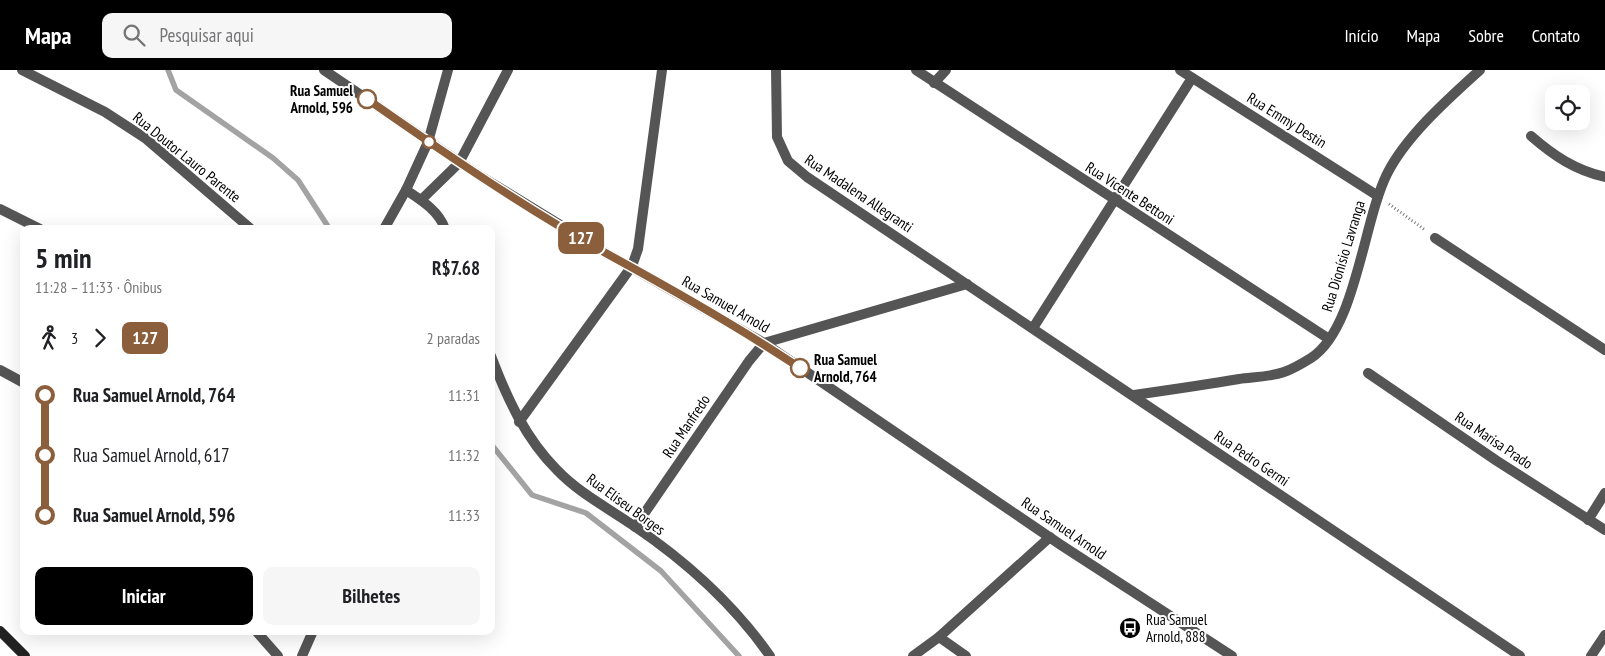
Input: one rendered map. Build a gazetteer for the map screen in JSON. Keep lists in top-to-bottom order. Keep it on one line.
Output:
{"streets":{"street":["Rua Emmy Destin","Rua Doutor Lauro Parente","Rua Madalena Allegranti","Rua Vicente Bettoni","Rua Dionísio Lavranga","Rua Samuel Arnold","Rua Manfredo","Rua Marisa Prado","Rua Pedro Germi","Rua Eliseu Borges"]},"crossings":[["Rua Emmy Destin","Rua Dionísio Lavranga"],["Rua Madalena Allegranti","Rua Pedro Germi"],["Rua Vicente Bettoni","Rua Dionísio Lavranga"],["Rua Dionísio Lavranga","Rua Pedro Germi"],["Rua Samuel Arnold","Rua Manfredo"],["Rua Manfredo","Rua Eliseu Borges"]],"places":{"other":["Rua Samuel Arnold, 596","Rua Samuel Arnold, 764"],"bus stop":["Rua Samuel Arnold, 888"]},"lines":["bus line 127"],"page":{"header":"Mapa","search":"Pesquisar aqui","nav":["Início","Mapa","Sobre","Contato"],"on_map":"127","heading":["5 min","11:28 – 11:33 · Ônibus","R$7.68"],"legs":["3","127","2 paradas"],"list":[{"name":"Rua Samuel Arnold, 764","value":"11:31"},{"name":"Rua Samuel Arnold, 617","value":"11:32"},{"name":"Rua Samuel Arnold, 596","value":"11:33"}],"buttons":["Iniciar","Bilhetes"]}}
